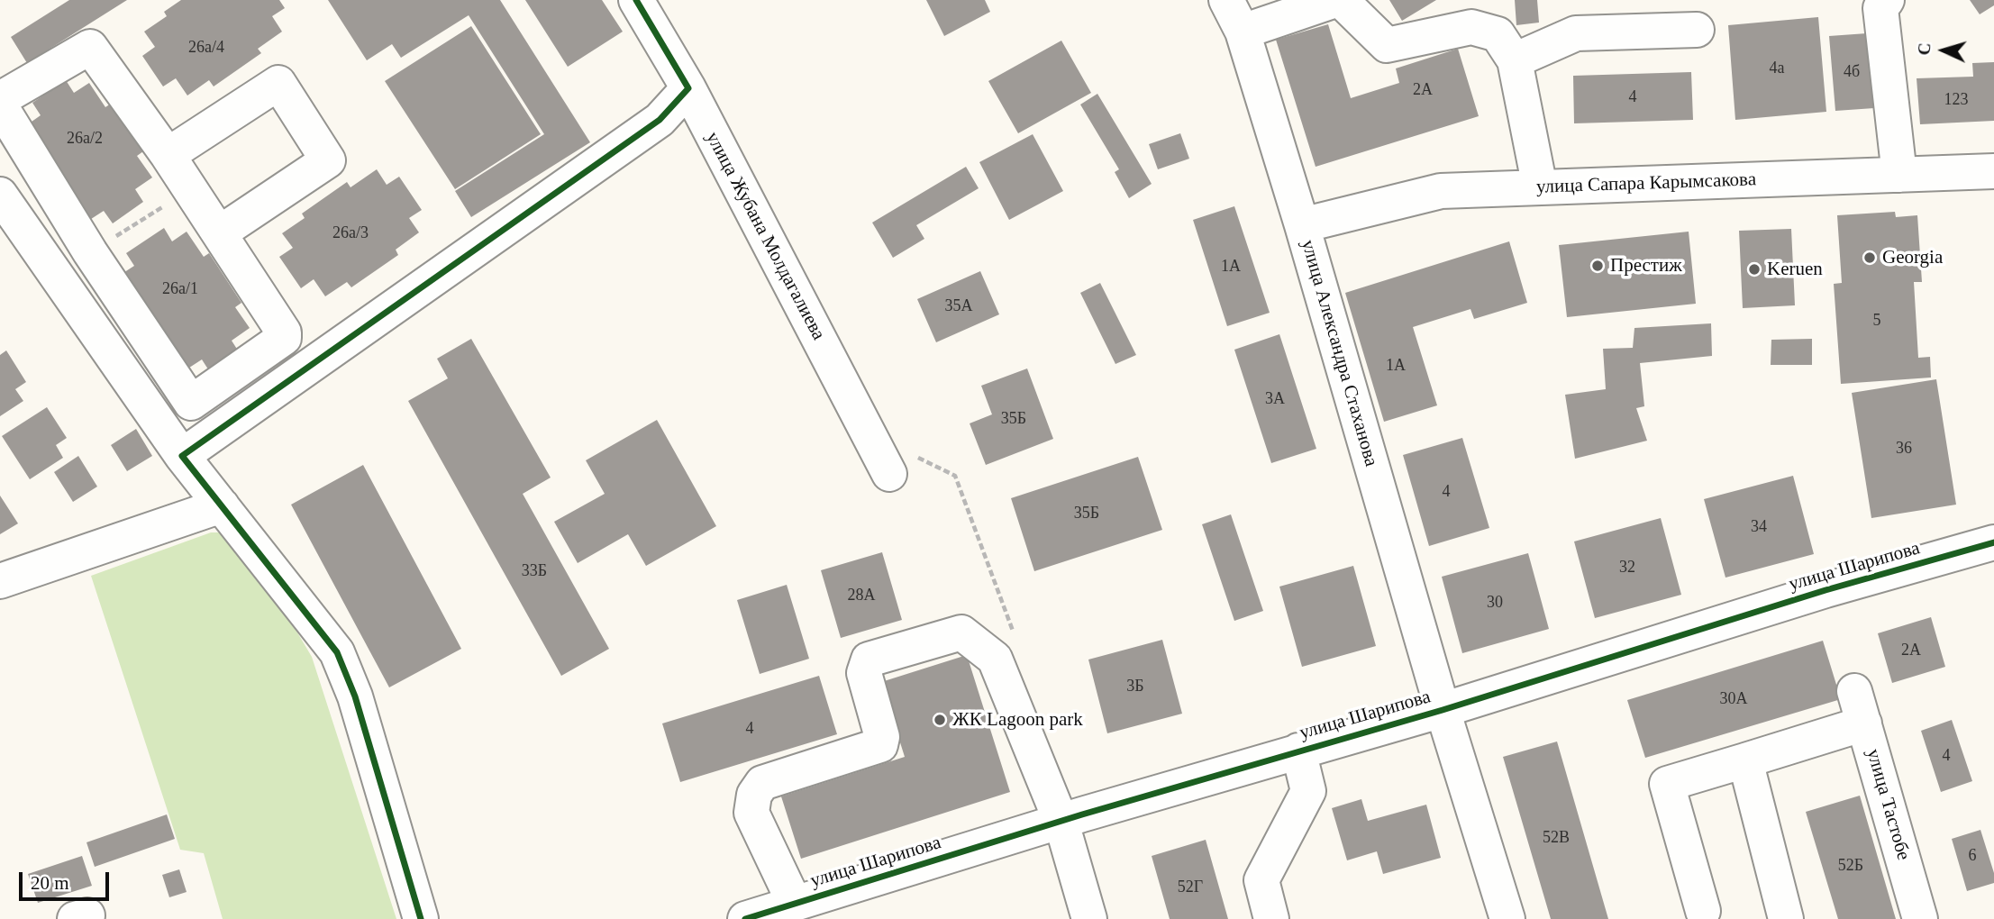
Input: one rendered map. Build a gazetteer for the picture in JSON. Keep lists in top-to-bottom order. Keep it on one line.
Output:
{"streets":{"street":["улица Сапара Карымсакова","улица Жубана Молдагалиева","улица Александра Стаханова","улица Шарипова","улица Тастобе"]},"crossings":[["улица Сапара Карымсакова","улица Александра Стаханова"],["улица Александра Стаханова","улица Шарипова"]],"places":["Georgia","Престиж","Keruen","ЖК Lagoon park"],"house_numbers":["26а/4","4а","4б","2А","4","123","26а/2","26а/3","1А","26а/1","35А","5","1А","3А","35Б","36","4","35Б","34","32","33Б","28А","30","2А","3Б","30А","4","4","52В","6","52Б","52Г"],"scale_bar":"20 m","north":"left"}
